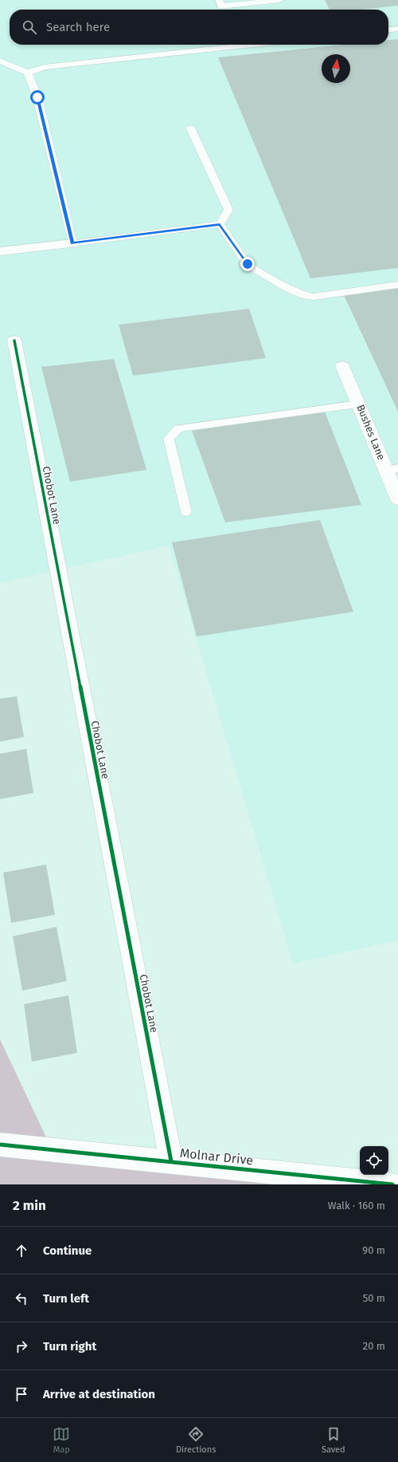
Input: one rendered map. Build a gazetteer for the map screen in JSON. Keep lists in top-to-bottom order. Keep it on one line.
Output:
{"streets":{"street":["Bushes Lane","Chobot Lane","Molnar Drive"]},"crossings":[["Chobot Lane","Molnar Drive"]],"north":"top","page":{"search":"Search here","heading":["2 min","Walk · 160 m"],"list":[["Continue","90 m"],["Turn left","50 m"],["Turn right","20 m"],"Arrive at destination"],"nav":["Map","Directions","Saved"]}}
